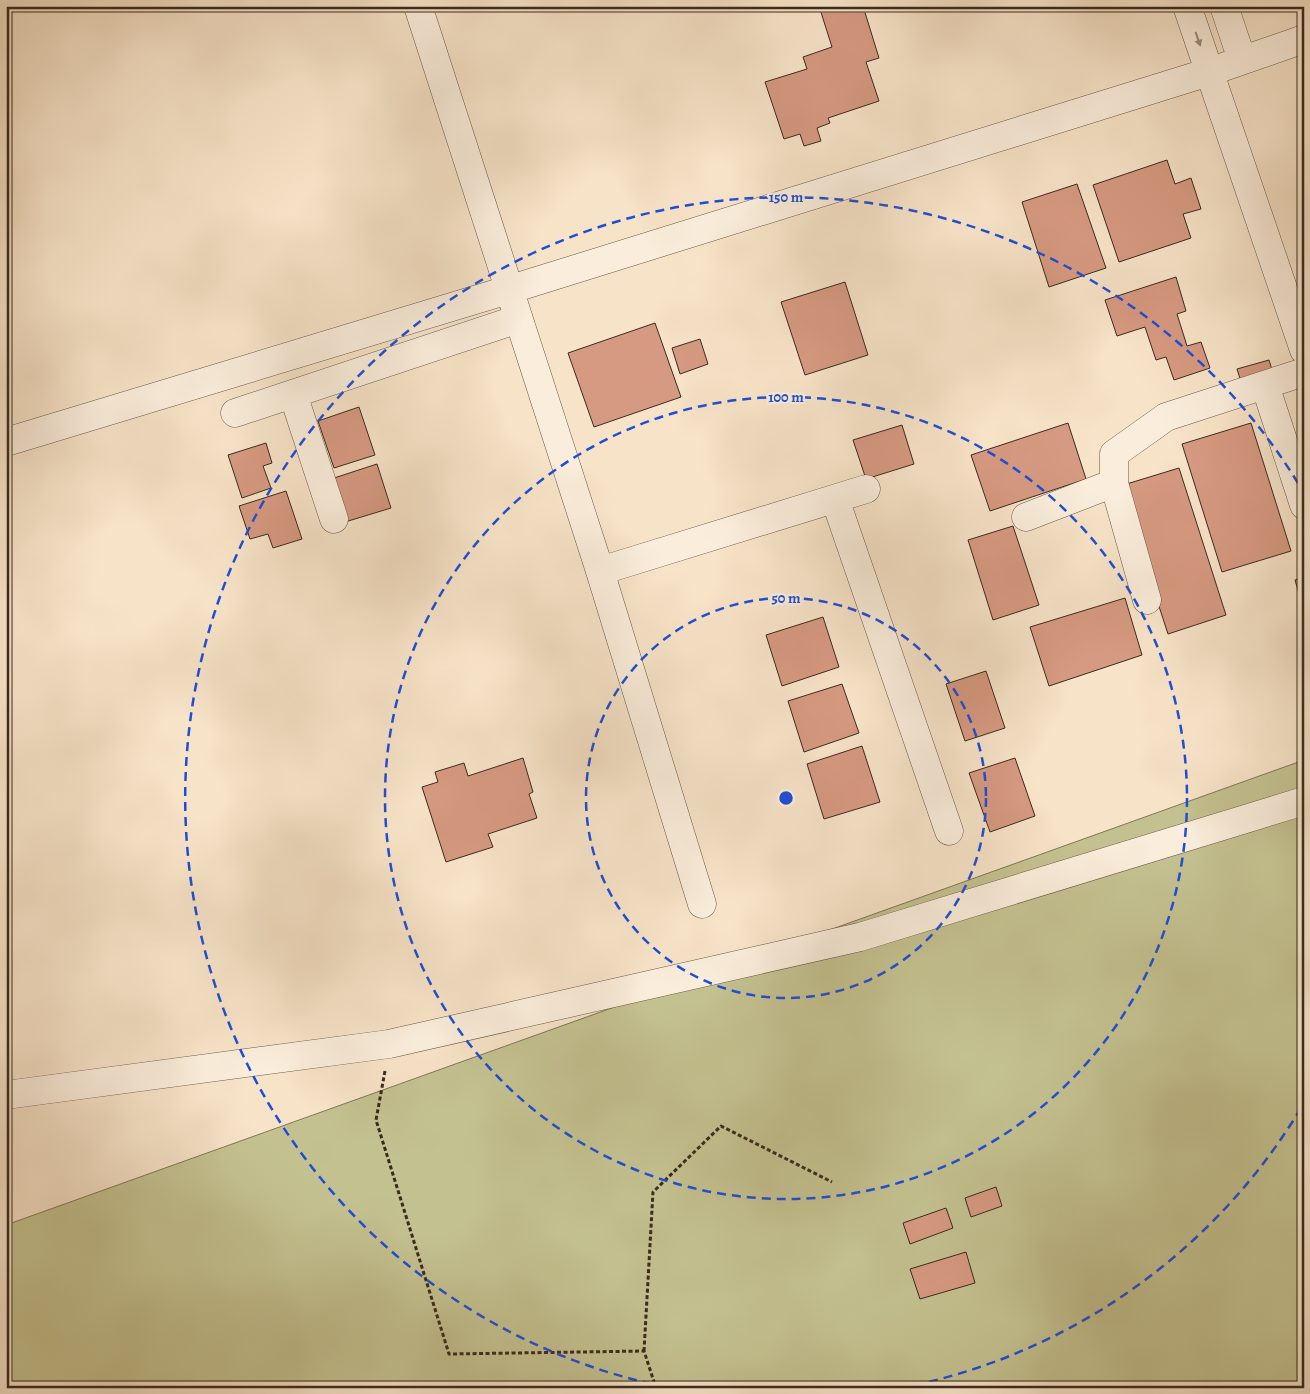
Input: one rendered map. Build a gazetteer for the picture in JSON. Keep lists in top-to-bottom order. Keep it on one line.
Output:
{"rings":["150 m","100 m","50 m"]}
